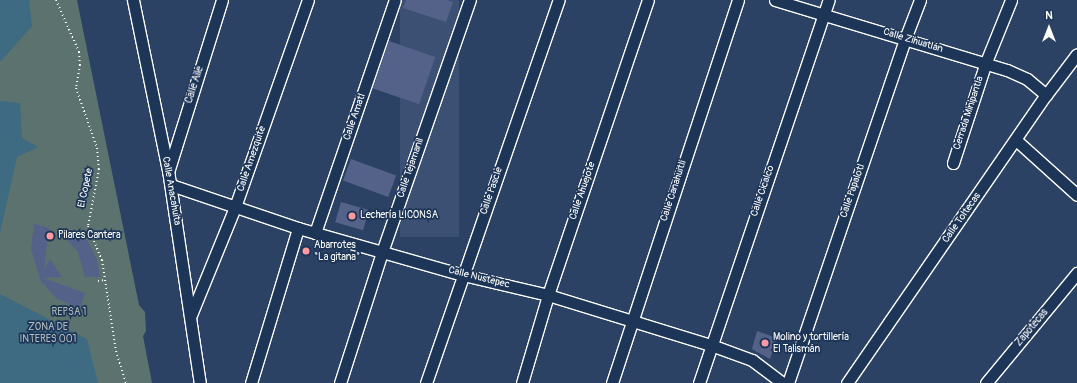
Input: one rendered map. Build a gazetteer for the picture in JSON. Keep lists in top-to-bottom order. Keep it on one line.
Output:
{"streets":{"street":["Calle Zihuatlán","Calle Aile","Cerrada Minipantla","Calle Amatl","Calle Amezquite","Calle Tejamanil","Calle Anacahuita","Calle Pascle","Calle Ahuejote","Calle Canahuitli","Calle Cicalco","Calle Papalotl","Calle Toltecas","Calle Nustepec","Zapotecas"],"path":["El Copete"]},"crossings":[["Calle Zihuatlán","Cerrada Minipantla"],["Calle Zihuatlán","Calle Cicalco"],["Calle Zihuatlán","Calle Papalotl"],["Calle Zihuatlán","Calle Toltecas"],["Calle Aile","Calle Anacahuita"],["Calle Amatl","Calle Nustepec"],["Calle Amezquite","Calle Anacahuita"],["Calle Amezquite","Calle Nustepec"],["Calle Tejamanil","Calle Nustepec"],["Calle Anacahuita","Calle Nustepec"],["Calle Pascle","Calle Nustepec"],["Calle Ahuejote","Calle Nustepec"],["Calle Canahuitli","Calle Nustepec"],["Calle Cicalco","Calle Nustepec"]],"parks":["REPSA 1","ZONA DE INTERES 001"],"places":["Lechería LICONSA","Pilares Cantera","Abarrotes \"La gitana\"","Molino y tortillería El Talismán"],"north":"top"}
